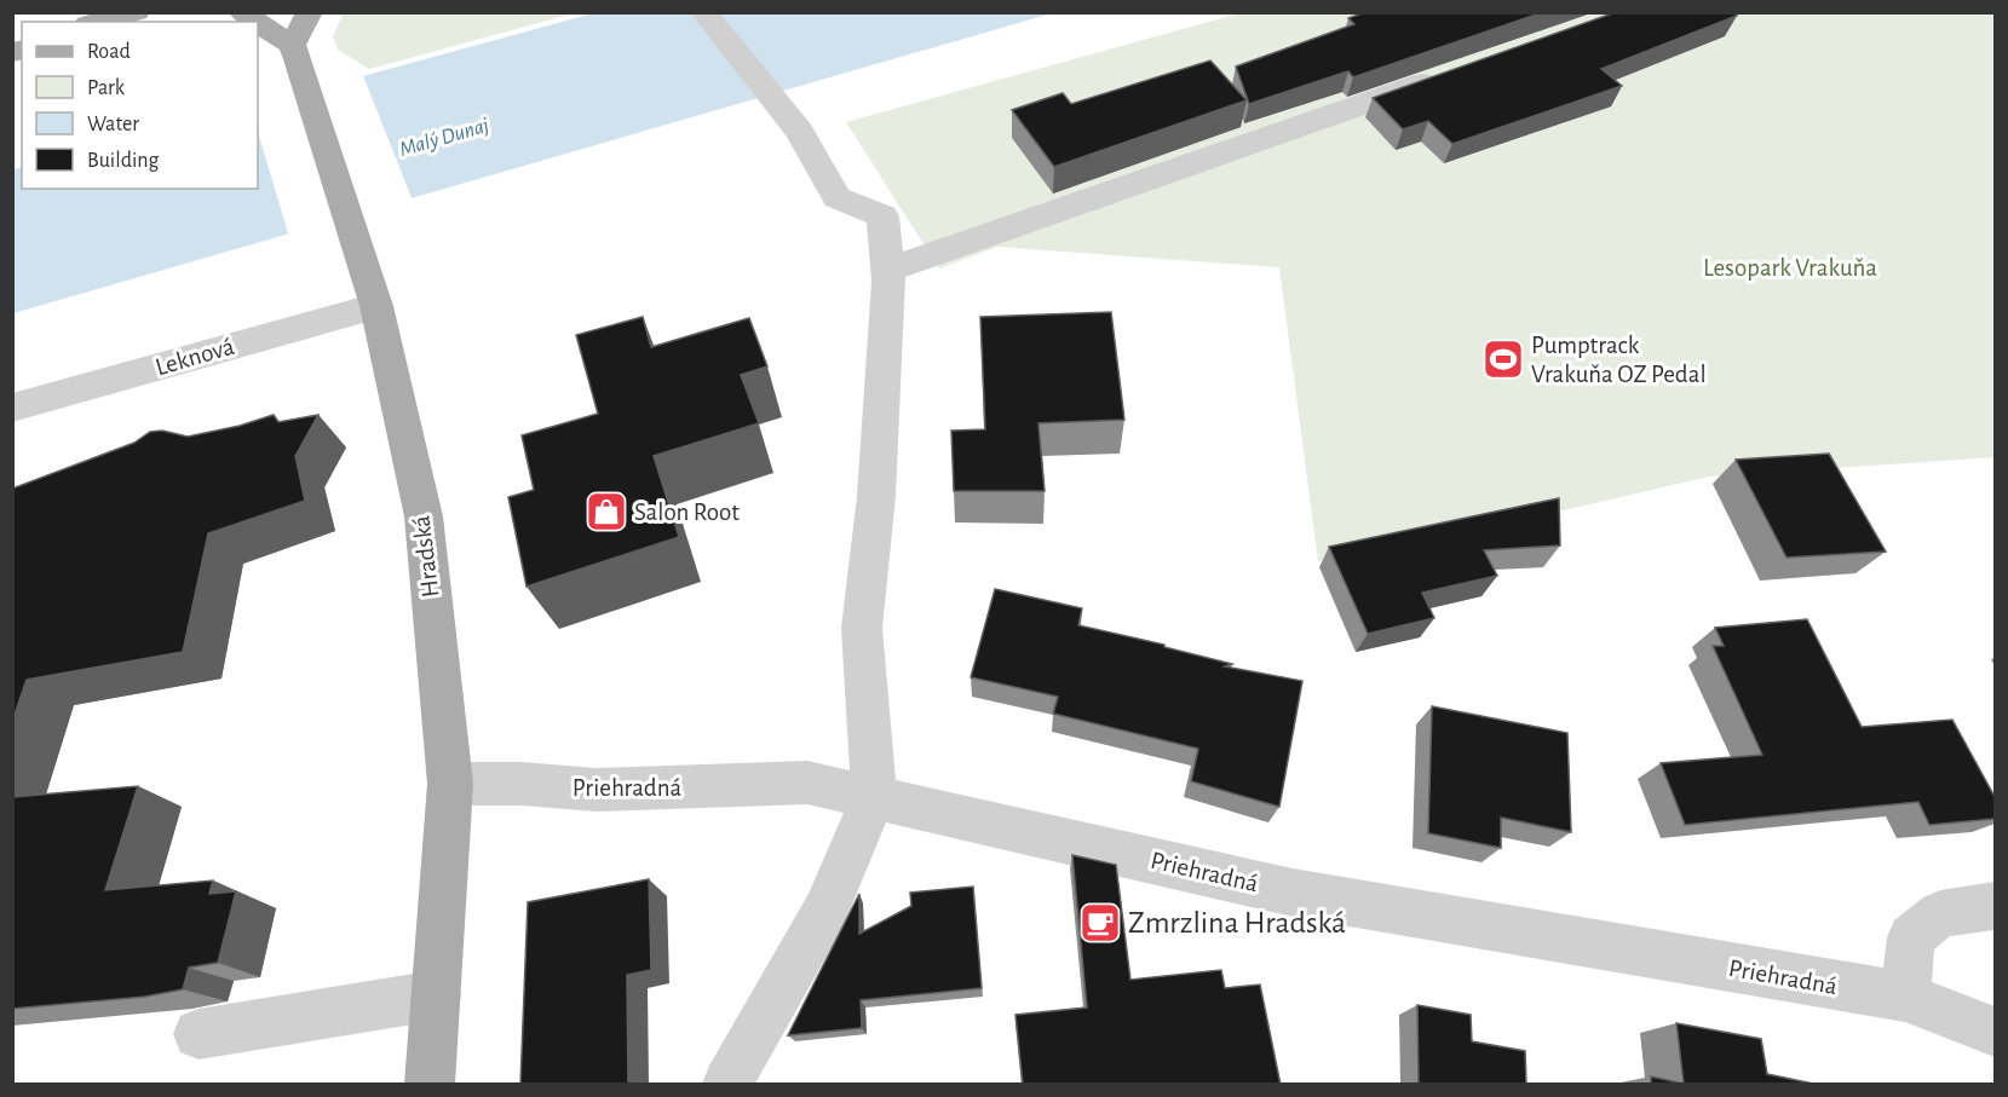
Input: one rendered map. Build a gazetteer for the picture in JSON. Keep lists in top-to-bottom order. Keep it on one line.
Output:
{"streets":{"main road":["Hradská"],"street":["Leknová","Priehradná"]},"crossings":[["Leknová","Hradská"],["Hradská","Priehradná"]],"water":["Malý Dunaj"],"parks":["Lesopark Vrakuňa"],"places":{"sports":["Pumptrack Vrakuňa OZ Pedal"],"shop":["Salon Root"],"cafe":["Zmrzlina Hradská"]},"legend":["Road","Park","Water","Building"]}
